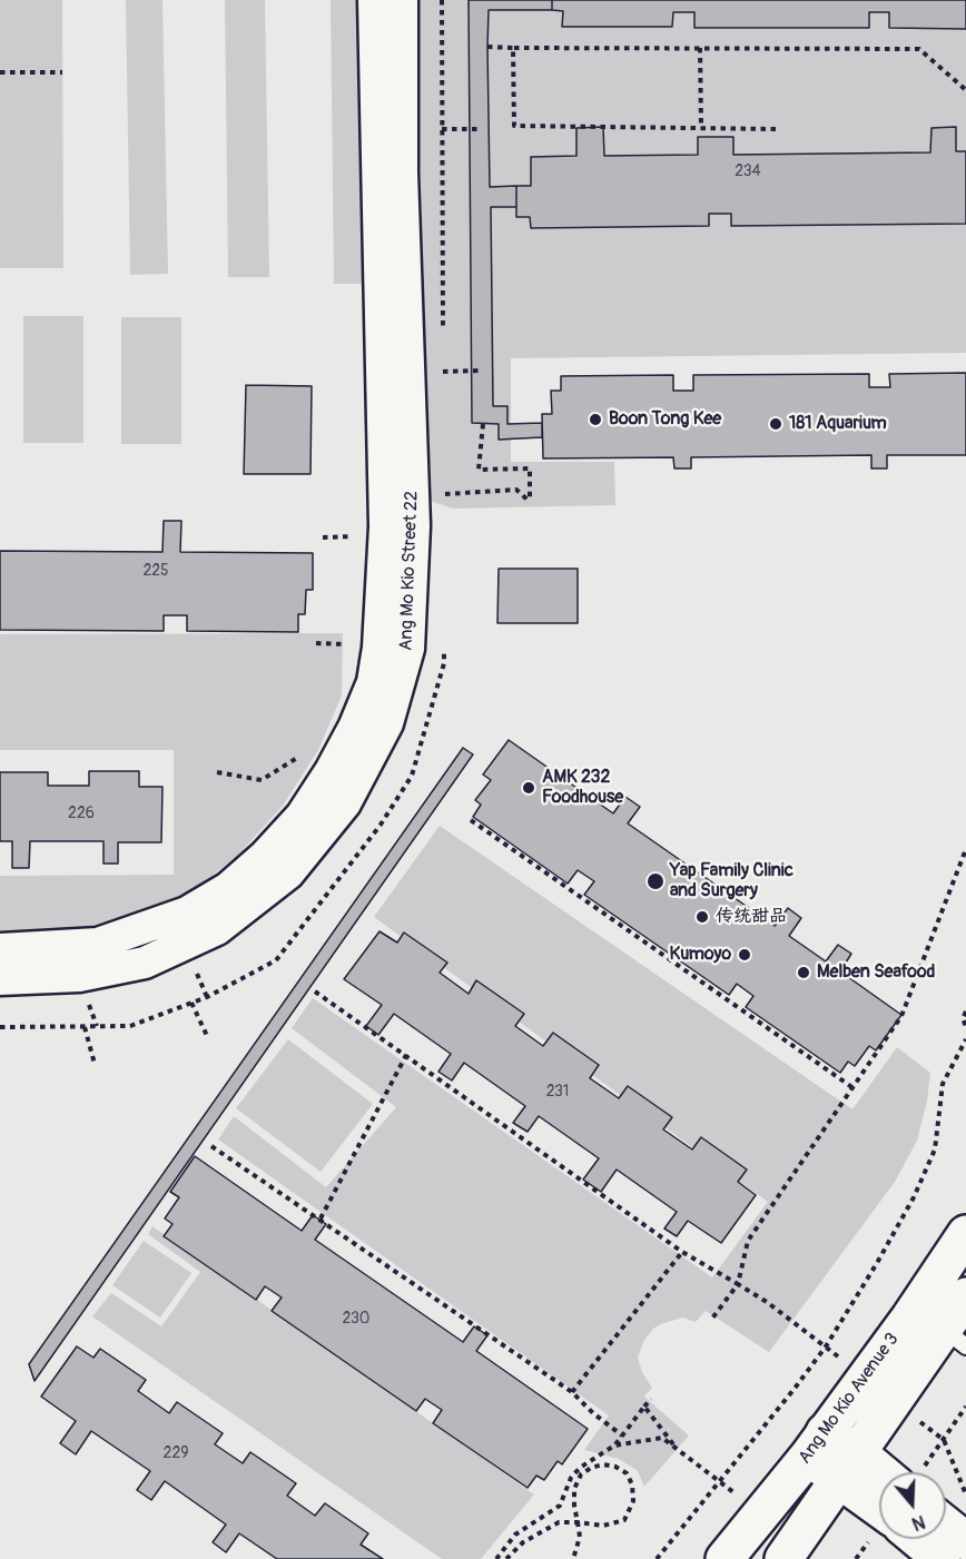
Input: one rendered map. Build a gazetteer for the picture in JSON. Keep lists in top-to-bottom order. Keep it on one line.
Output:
{"streets":{"main road":["Ang Mo Kio Avenue 3"],"street":["Ang Mo Kio Street 22"]},"places":["Boon Tong Kee","181 Aquarium","AMK 232 Foodhouse","Yap Family Clinic and Surgery","传统甜品","Kumoyo","Melben Seafood"],"house_numbers":["234","225","226","231","230","229"],"north":"bottom"}
